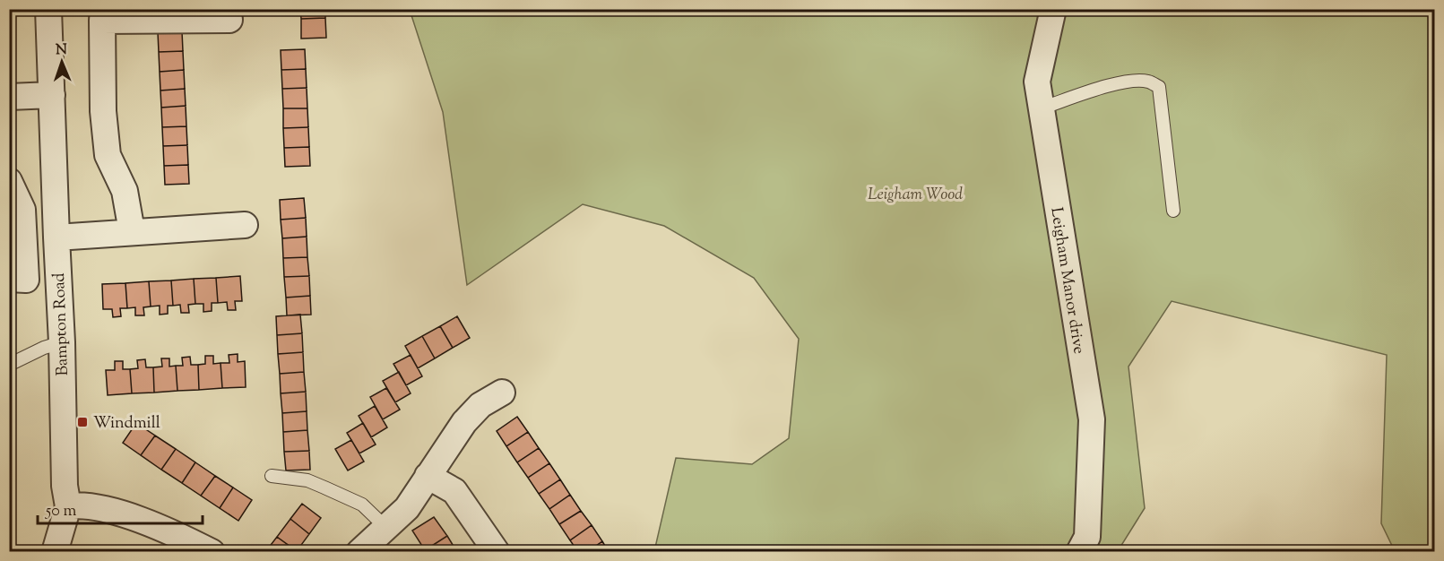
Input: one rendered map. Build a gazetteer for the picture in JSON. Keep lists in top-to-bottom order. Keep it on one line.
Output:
{"streets":{"street":["Leigham Manor drive","Bampton Road"]},"parks":["Leigham Wood"],"places":{"transit":["Windmill"]},"scale_bar":"50 m","north":"top"}
